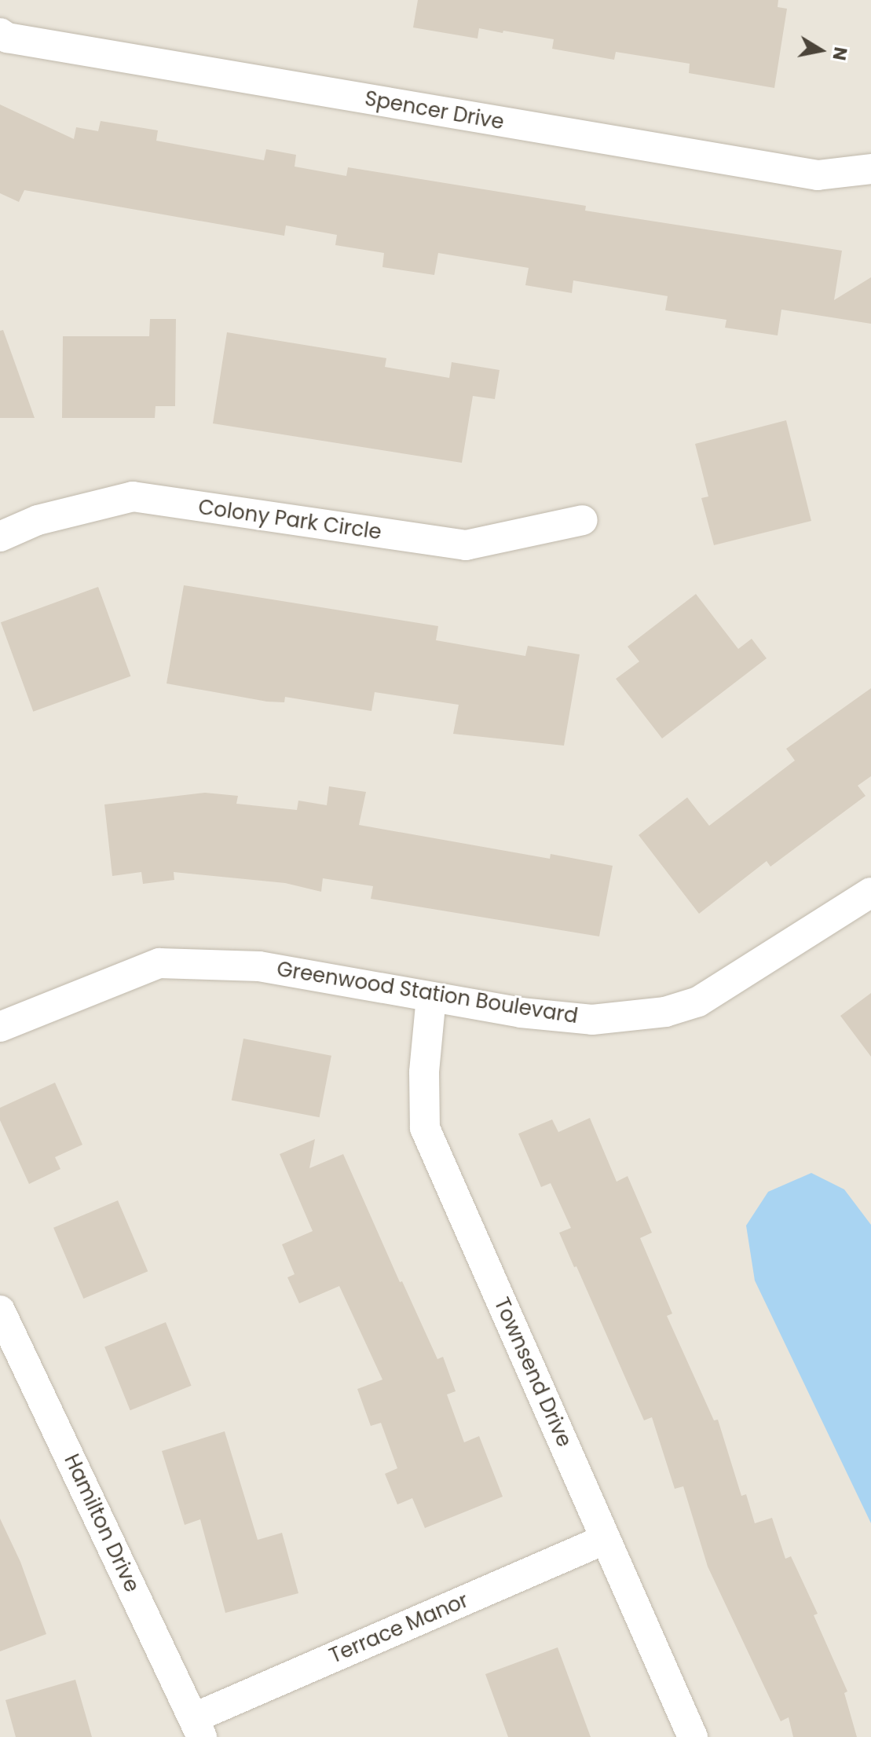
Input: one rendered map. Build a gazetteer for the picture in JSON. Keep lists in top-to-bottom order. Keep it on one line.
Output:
{"streets":{"street":["Spencer Drive","Colony Park Circle","Greenwood Station Boulevard","Townsend Drive","Hamilton Drive","Terrace Manor"]},"crossings":[["Greenwood Station Boulevard","Townsend Drive"],["Townsend Drive","Terrace Manor"],["Hamilton Drive","Terrace Manor"]],"north":"right"}
